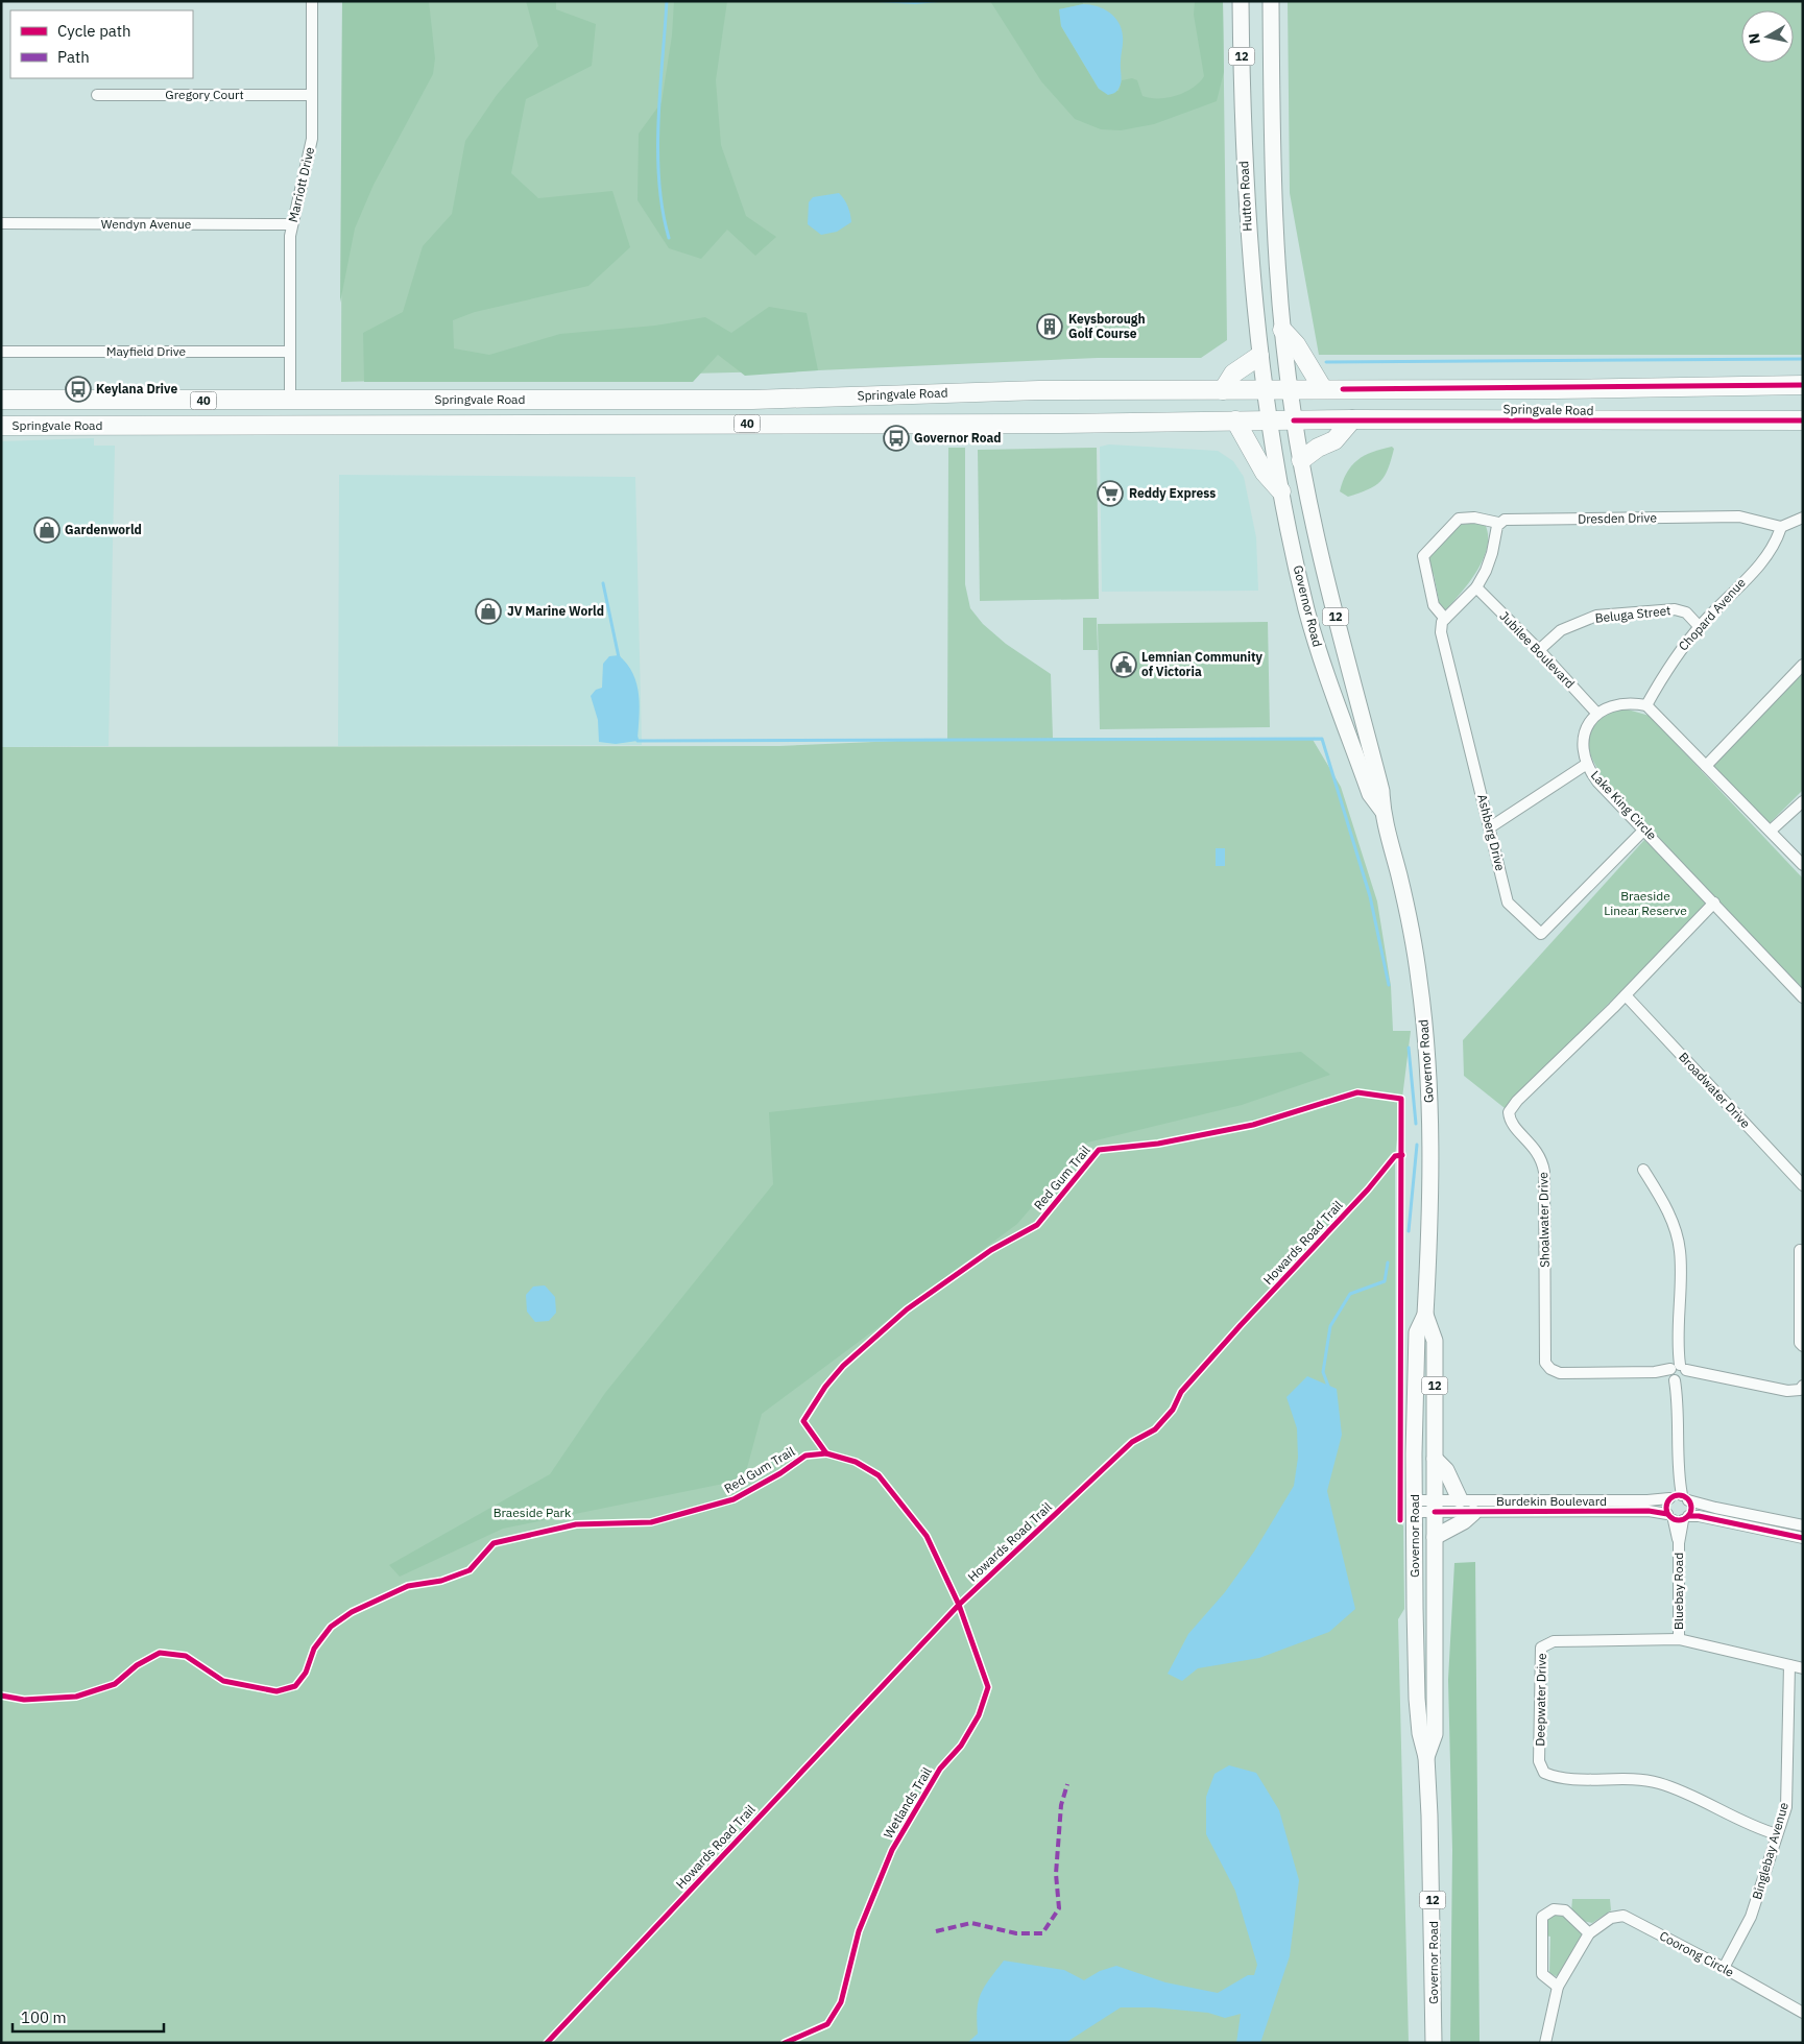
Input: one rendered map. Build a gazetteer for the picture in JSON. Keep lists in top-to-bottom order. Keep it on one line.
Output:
{"streets":{"highway":["Springvale Road","40"],"main road":["12","Hutton Road","Governor Road"],"street":["Gregory Court","Marriott Drive","Wendyn Avenue","Mayfield Drive","Dresden Drive","Beluga Street","Chopard Avenue","Jubilee Boulevard","Lake King Circle","Ashberg Drive","Broadwater Drive","Shoalwater Drive","Burdekin Boulevard","Bluebay Road","Deepwater Drive","Binglebay Avenue","Coorong Circle"],"cycle path":["Red Gum Trail","Howards Road Trail","Wetlands Trail"]},"crossings":[["Gregory Court","Marriott Drive"],["Marriott Drive","Wendyn Avenue"],["Marriott Drive","Mayfield Drive"],["Marriott Drive","Springvale Road"],["Hutton Road","Springvale Road"],["Hutton Road","Governor Road"],["Springvale Road","Governor Road"],["Dresden Drive","Chopard Avenue"],["Governor Road","Burdekin Boulevard"],["Beluga Street","Chopard Avenue"],["Beluga Street","Jubilee Boulevard"],["Jubilee Boulevard","Lake King Circle"],["Lake King Circle","Ashberg Drive"],["Lake King Circle","Shoalwater Drive"],["Broadwater Drive","Shoalwater Drive"],["Burdekin Boulevard","Bluebay Road"],["Bluebay Road","Deepwater Drive"],["Deepwater Drive","Binglebay Avenue"],["Binglebay Avenue","Coorong Circle"]],"parks":["Braeside Linear Reserve","Braeside Park"],"places":{"building":["Keysborough Golf Course"],"bus stop":["Keylana Drive","Governor Road"],"supermarket":["Reddy Express"],"shop":["Gardenworld","JV Marine World"],"public building":["Lemnian Community of Victoria"]},"legend":["Cycle path","Path"],"scale_bar":"100 m","north":"left"}
